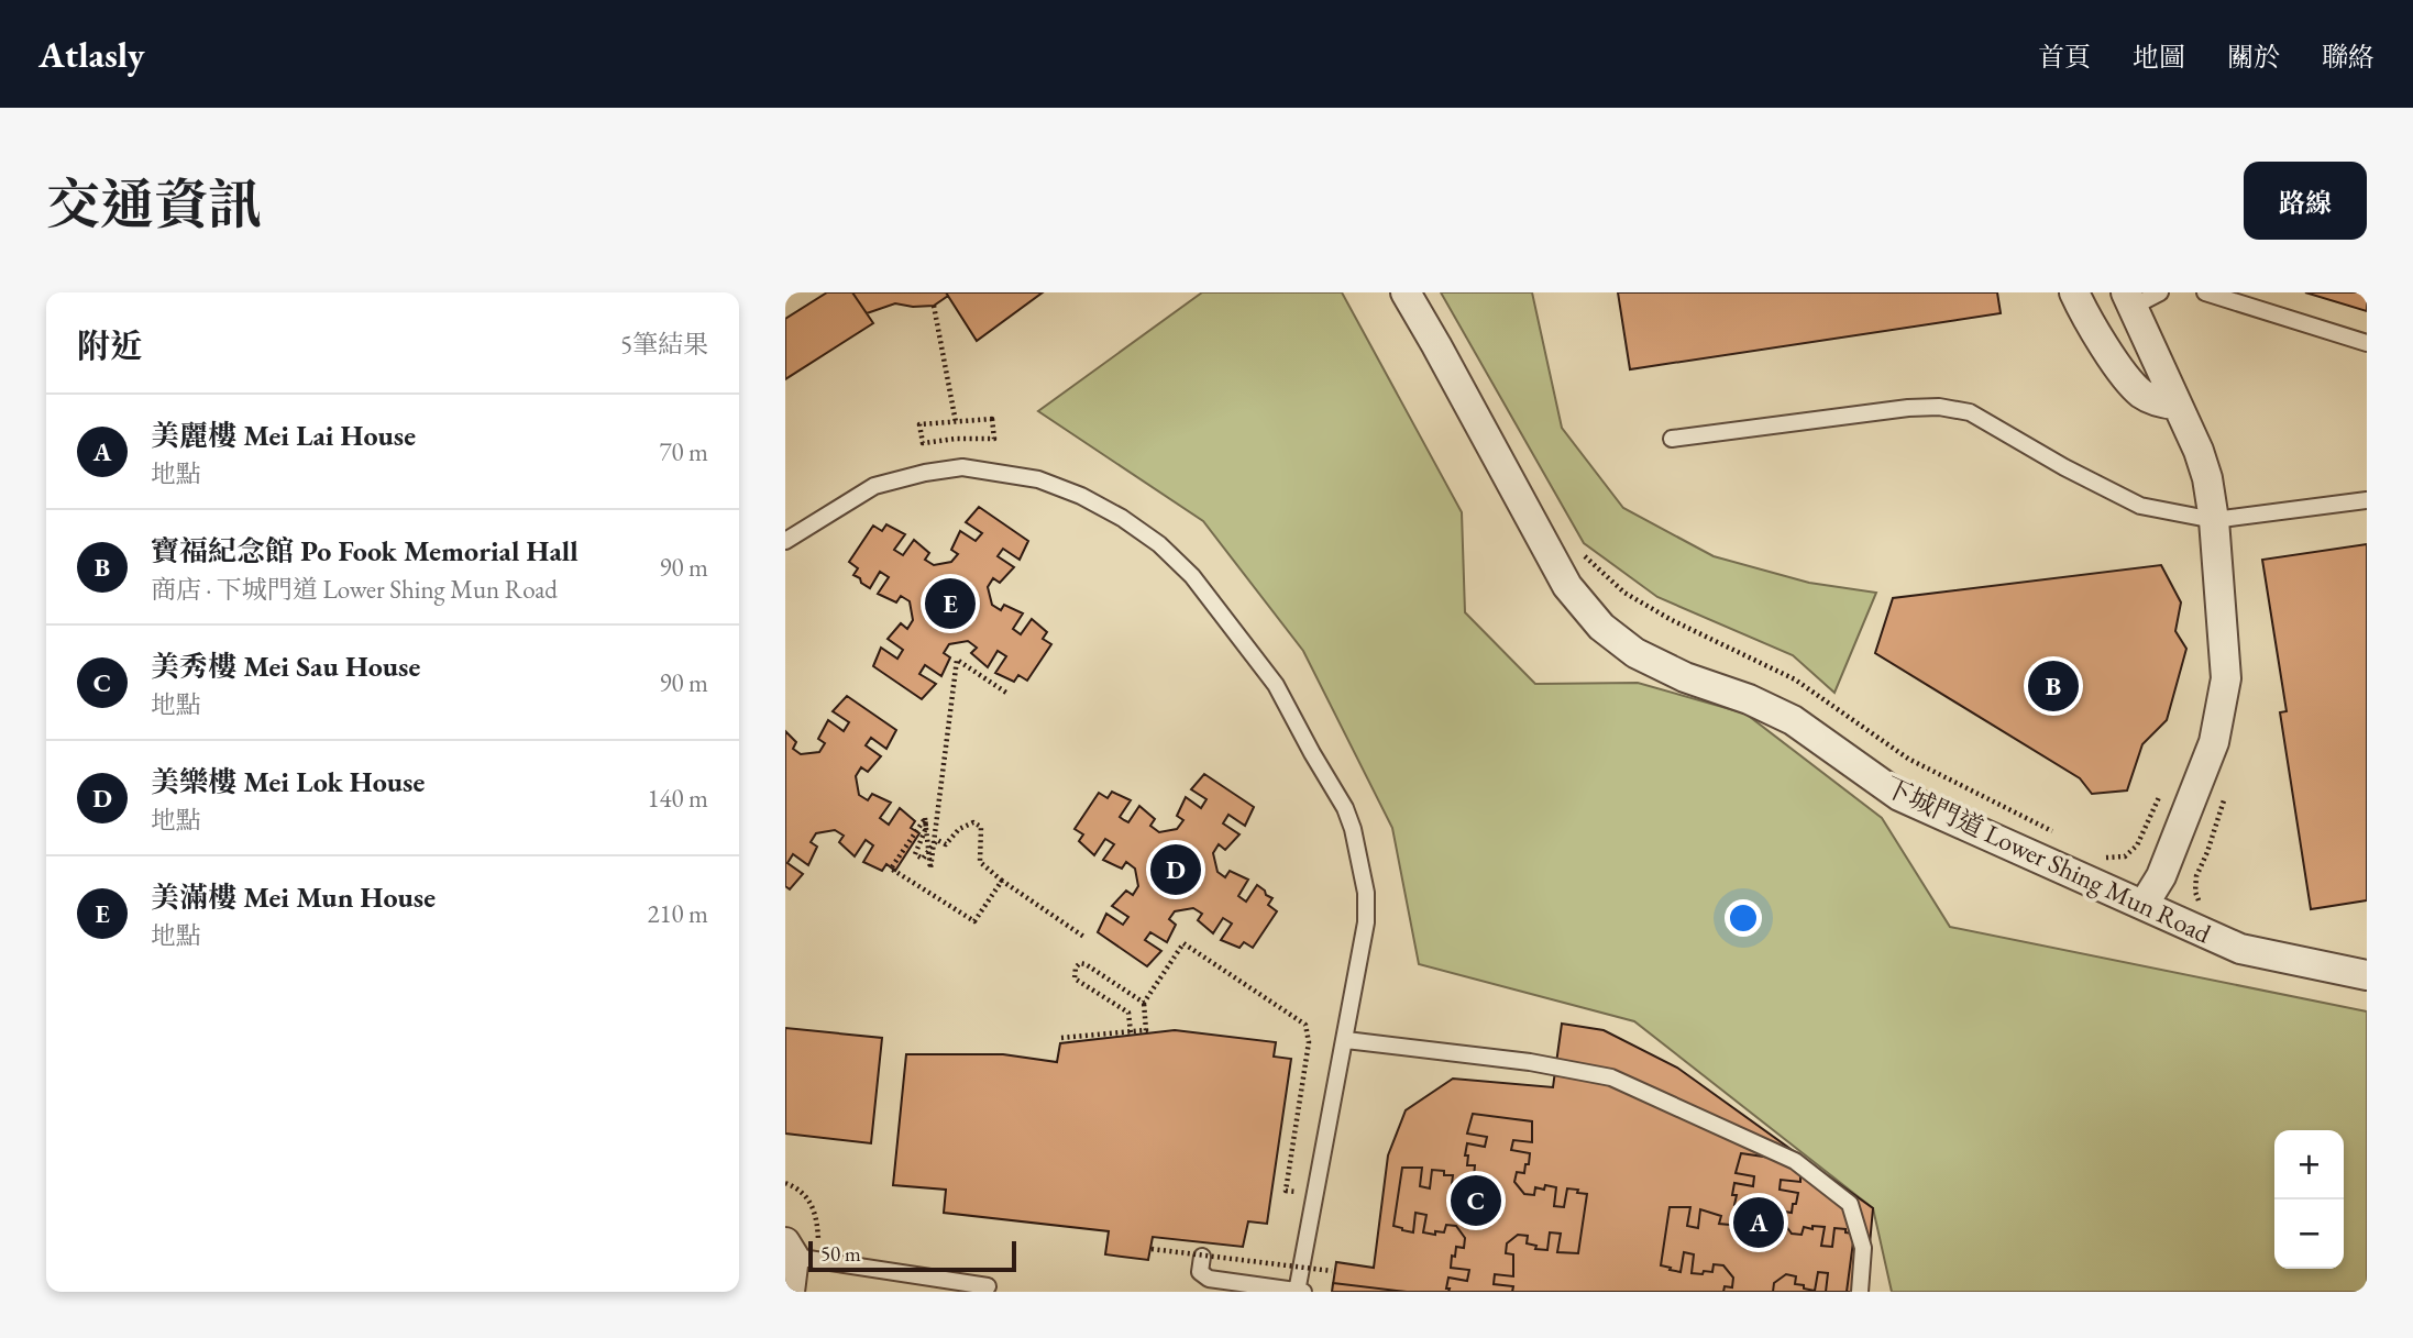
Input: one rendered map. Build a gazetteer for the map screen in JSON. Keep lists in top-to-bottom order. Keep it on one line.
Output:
{"streets":{"street":["下城門道 Lower Shing Mun Road"]},"scale_bar":"50 m","page":{"header":"Atlasly","nav":["首頁","地圖","關於","聯絡"],"title":"交通資訊","buttons":"路線","heading":["附近","5筆結果"],"list":[{"mark":"A","name":"美麗樓 Mei Lai House","note":"地點","value":"70 m"},{"mark":"B","name":"寶福紀念館 Po Fook Memorial Hall","note":"商店 · 下城門道 Lower Shing Mun Road","value":"90 m"},{"mark":"C","name":"美秀樓 Mei Sau House","note":"地點","value":"90 m"},{"mark":"D","name":"美樂樓 Mei Lok House","note":"地點","value":"140 m"},{"mark":"E","name":"美滿樓 Mei Mun House","note":"地點","value":"210 m"}],"pins":["E","B","D","C","A"],"map_buttons":["+","−"],"scale":"50 m"}}
